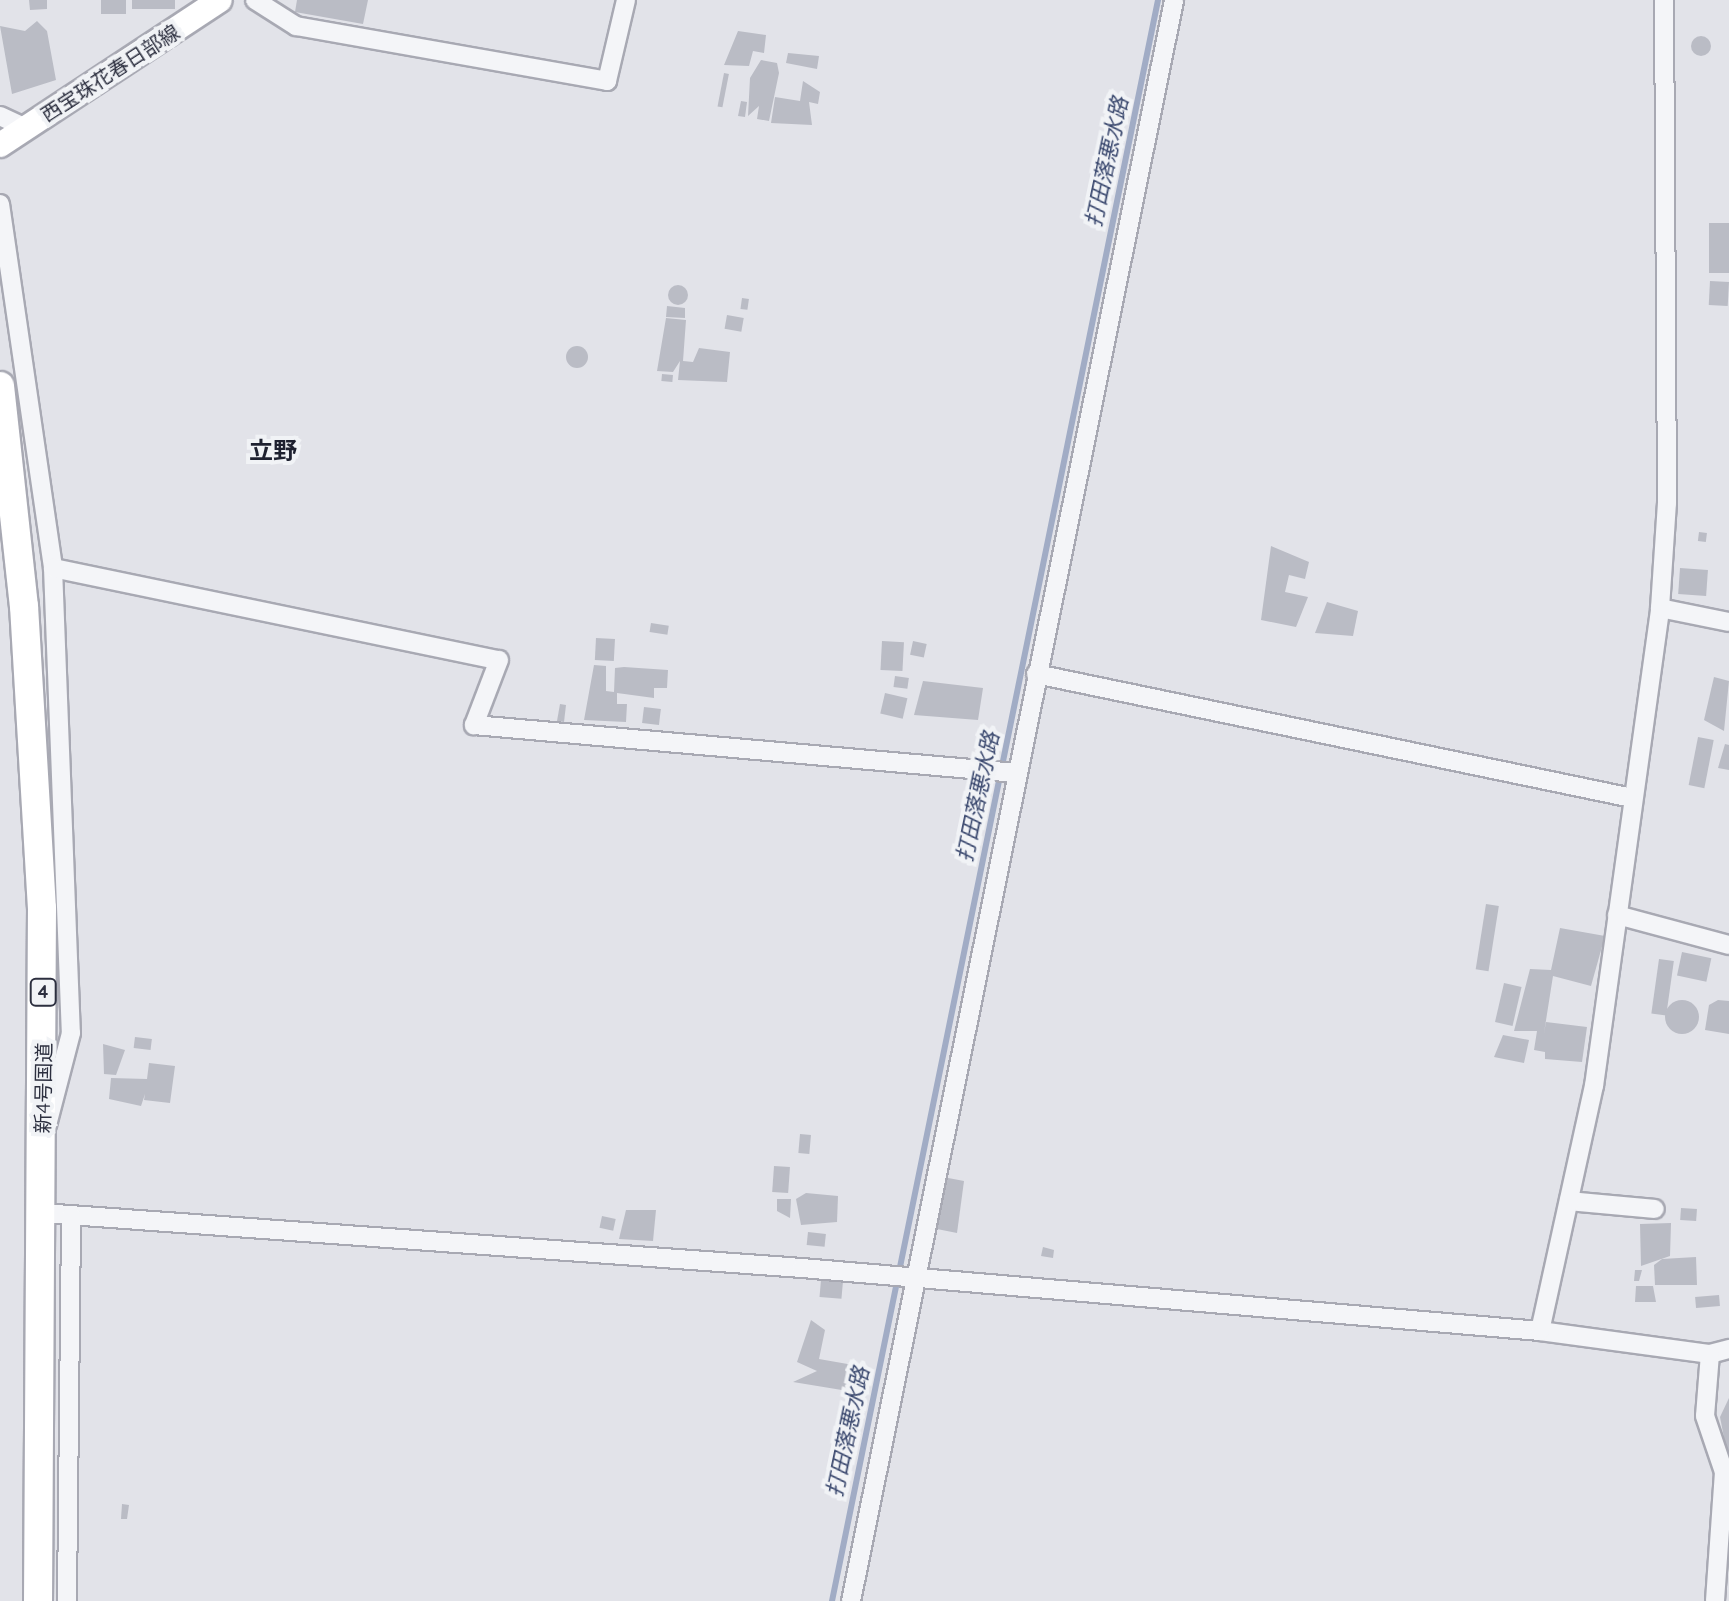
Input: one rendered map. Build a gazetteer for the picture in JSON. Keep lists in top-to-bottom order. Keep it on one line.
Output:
{"streets":{"highway":["4","新4号国道"],"main road":["西宝珠花春日部線"]},"districts":["立野"],"water":["打田落悪水路"]}
